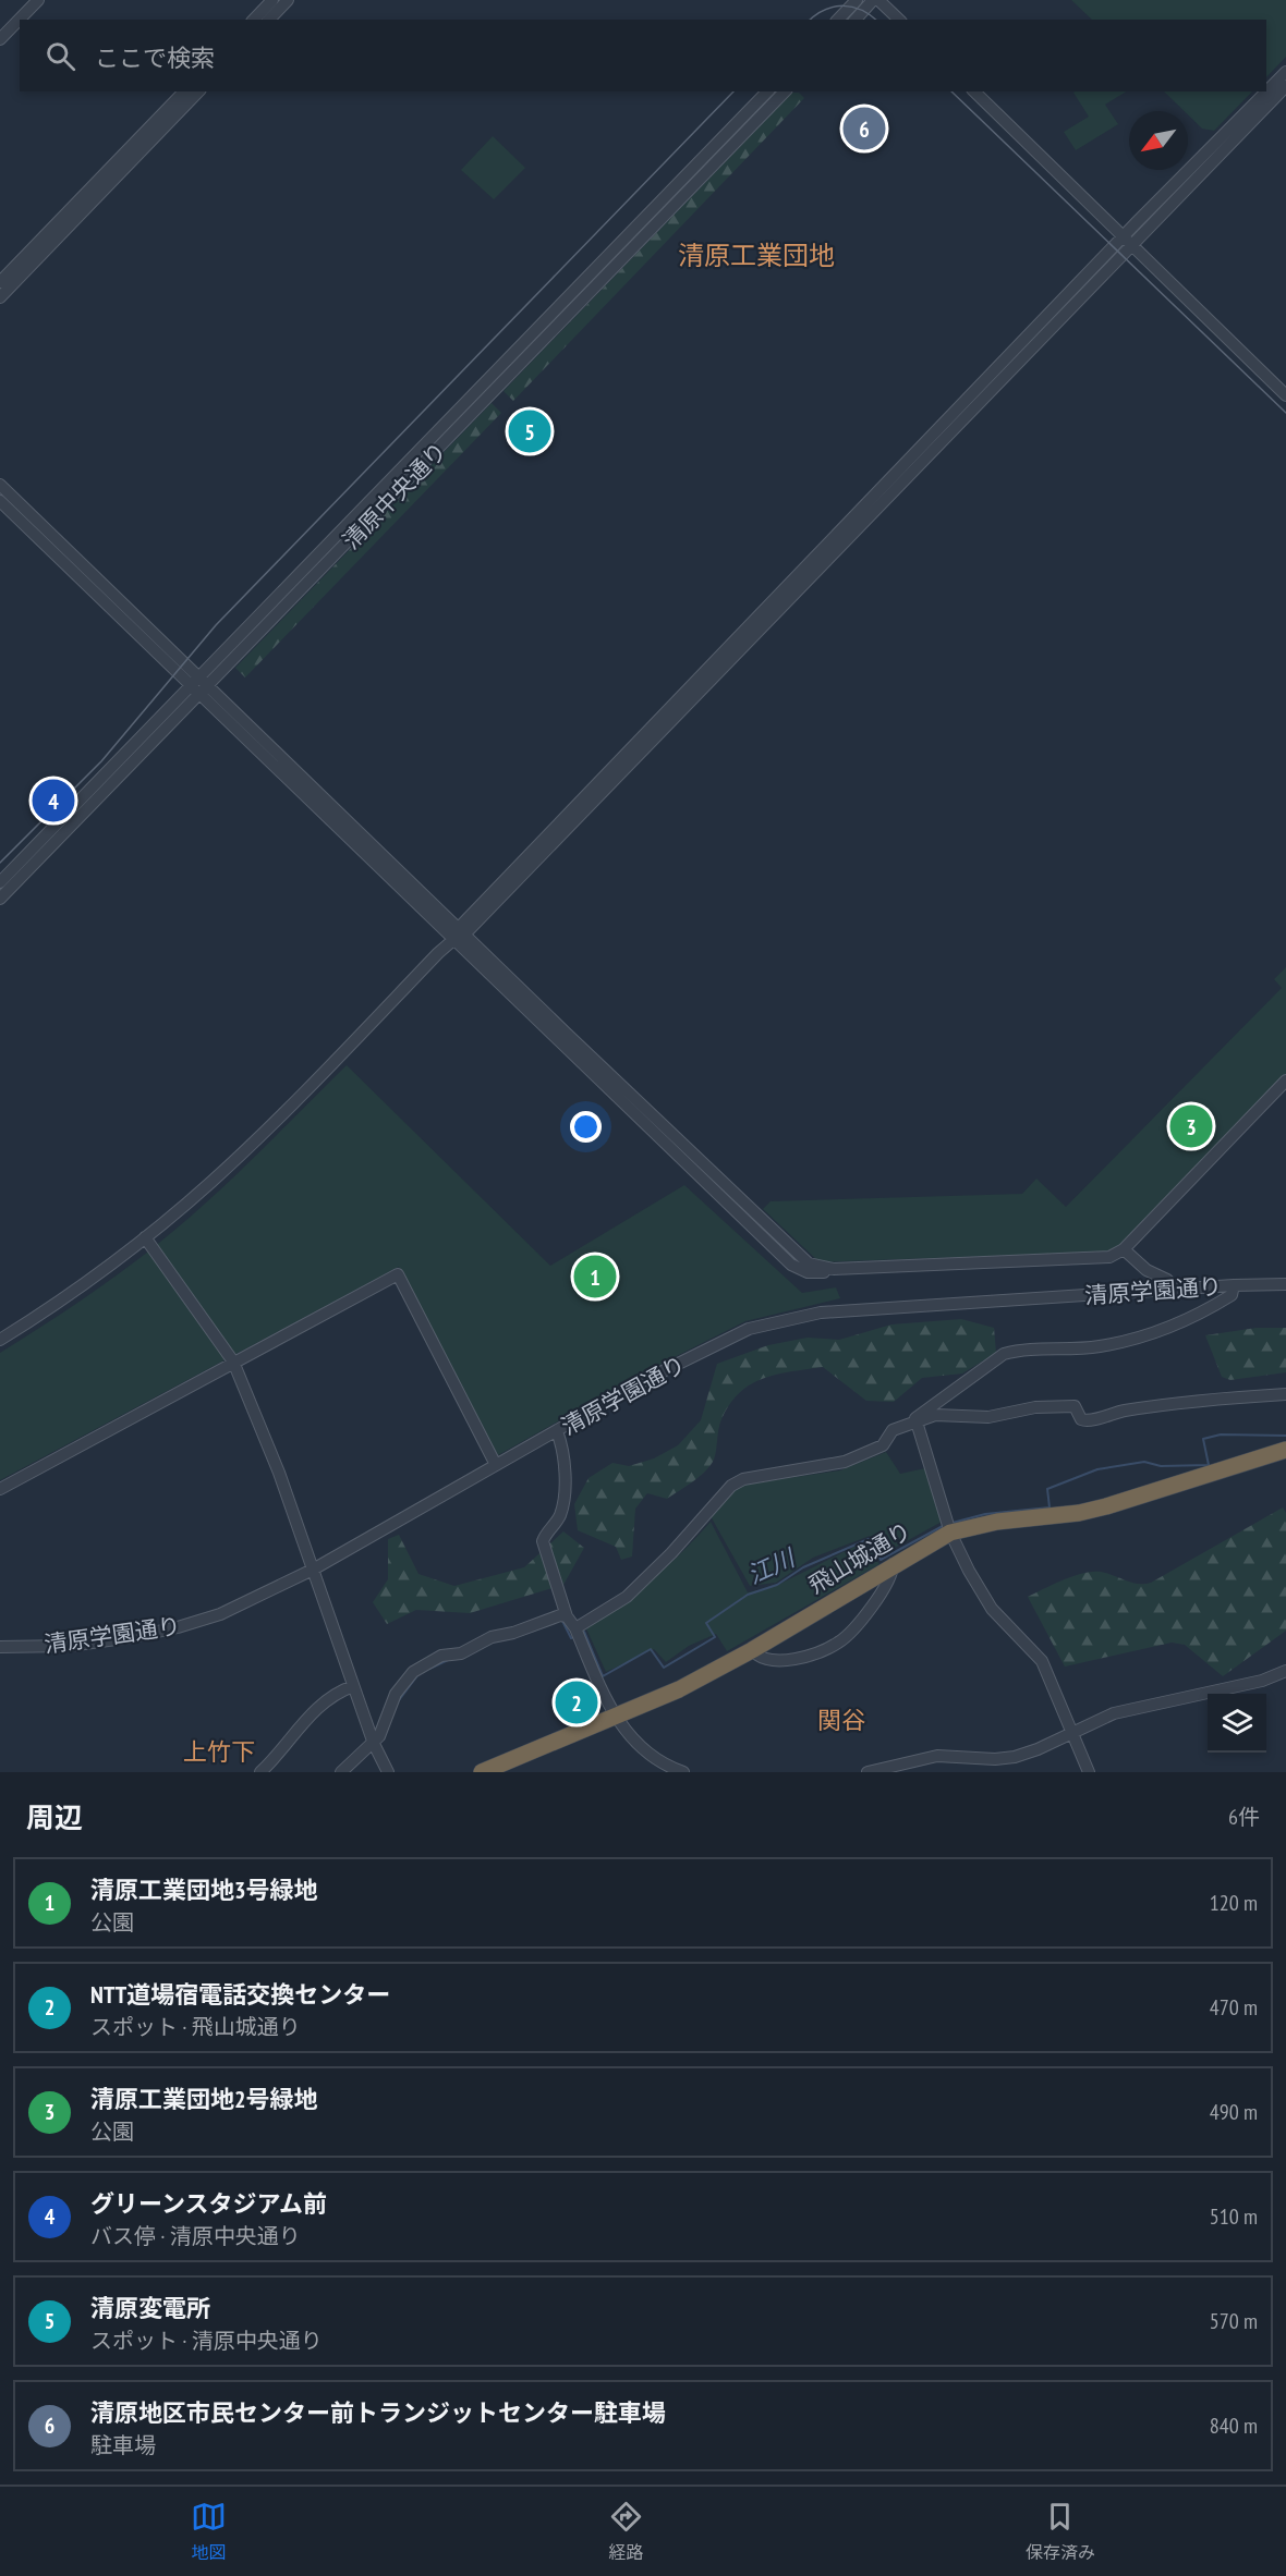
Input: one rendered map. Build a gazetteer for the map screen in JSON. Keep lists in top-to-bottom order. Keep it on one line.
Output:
{"streets":{"highway":["飛山城通り"],"street":["清原中央通り","清原学園通り"]},"districts":["清原工業団地","関谷","上竹下"],"water":["江川"],"north":"bottom left","page":{"search":"ここで検索","pins":["6","5","4","3","1","2"],"heading":["周辺","6件"],"list":[{"mark":"1","name":"清原工業団地3号緑地","note":"公園","value":"120 m"},{"mark":"2","name":"NTT道場宿電話交換センター","note":"スポット · 飛山城通り","value":"470 m"},{"mark":"3","name":"清原工業団地2号緑地","note":"公園","value":"490 m"},{"mark":"4","name":"グリーンスタジアム前","note":"バス停 · 清原中央通り","value":"510 m"},{"mark":"5","name":"清原変電所","note":"スポット · 清原中央通り","value":"570 m"},{"mark":"6","name":"清原地区市民センター前トランジットセンター駐車場","note":"駐車場","value":"840 m"}],"nav":["地図","経路","保存済み"]}}
